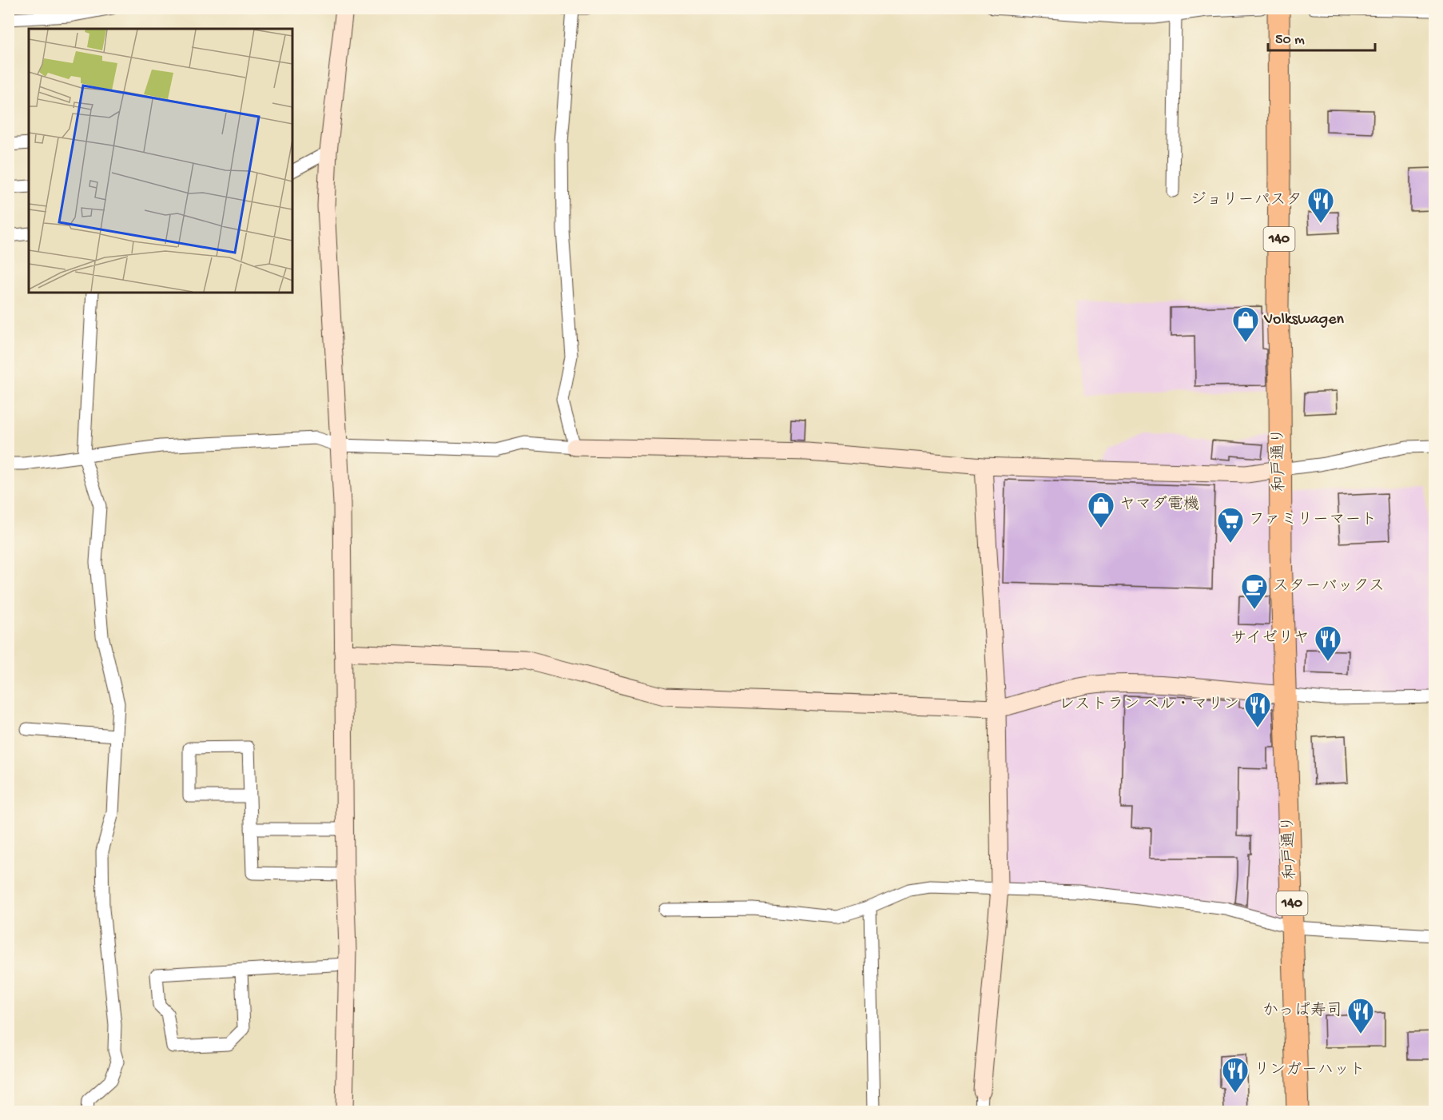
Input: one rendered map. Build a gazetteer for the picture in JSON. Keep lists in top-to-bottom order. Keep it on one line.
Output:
{"streets":{"highway":["140","和戸通り"]},"places":{"restaurant":["ジョリーパスタ","サイゼリヤ","レストラン ベル・マリン","かっぱ寿司","リンガーハット"],"shop":["Volkswagen","ヤマダ電機"],"supermarket":["ファミリーマート"],"cafe":["スターバックス"]},"scale_bar":"50 m"}
